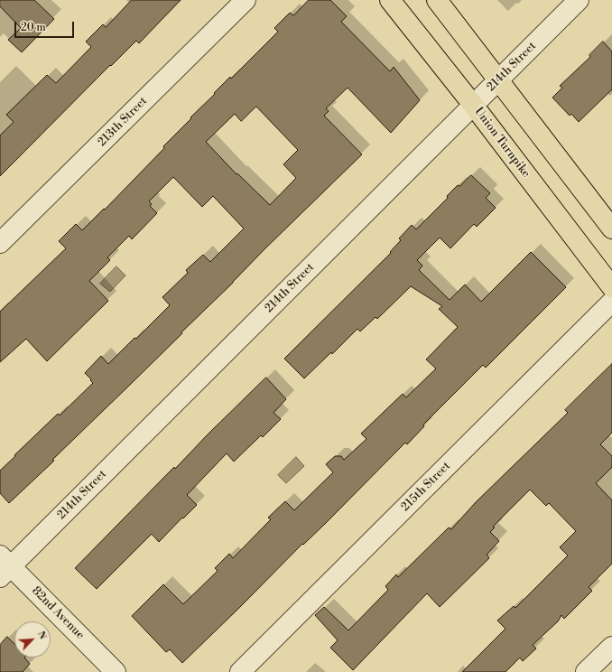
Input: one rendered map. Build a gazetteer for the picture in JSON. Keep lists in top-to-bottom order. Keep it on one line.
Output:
{"streets":{"main road":["Union Turnpike"],"street":["214th Street","213th Street","215th Street","82nd Avenue"]},"crossings":[["214th Street","Union Turnpike"],["214th Street","82nd Avenue"]],"scale_bar":"20 m","north":"top right"}
